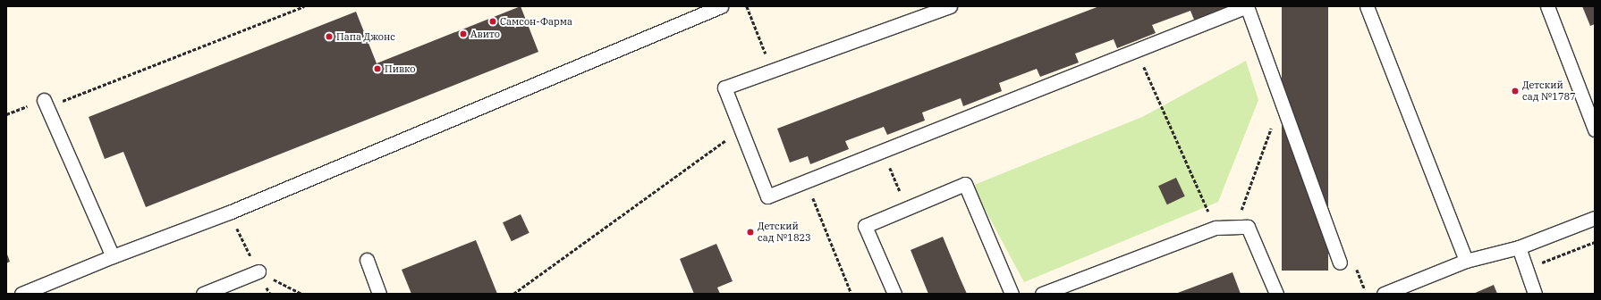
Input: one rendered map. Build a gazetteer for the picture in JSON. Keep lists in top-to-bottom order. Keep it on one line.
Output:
{"places":["Самсон-Фарма","Авито","Папа Джонс","Пивко","Детский сад №1787","Детский сад №1823"]}
